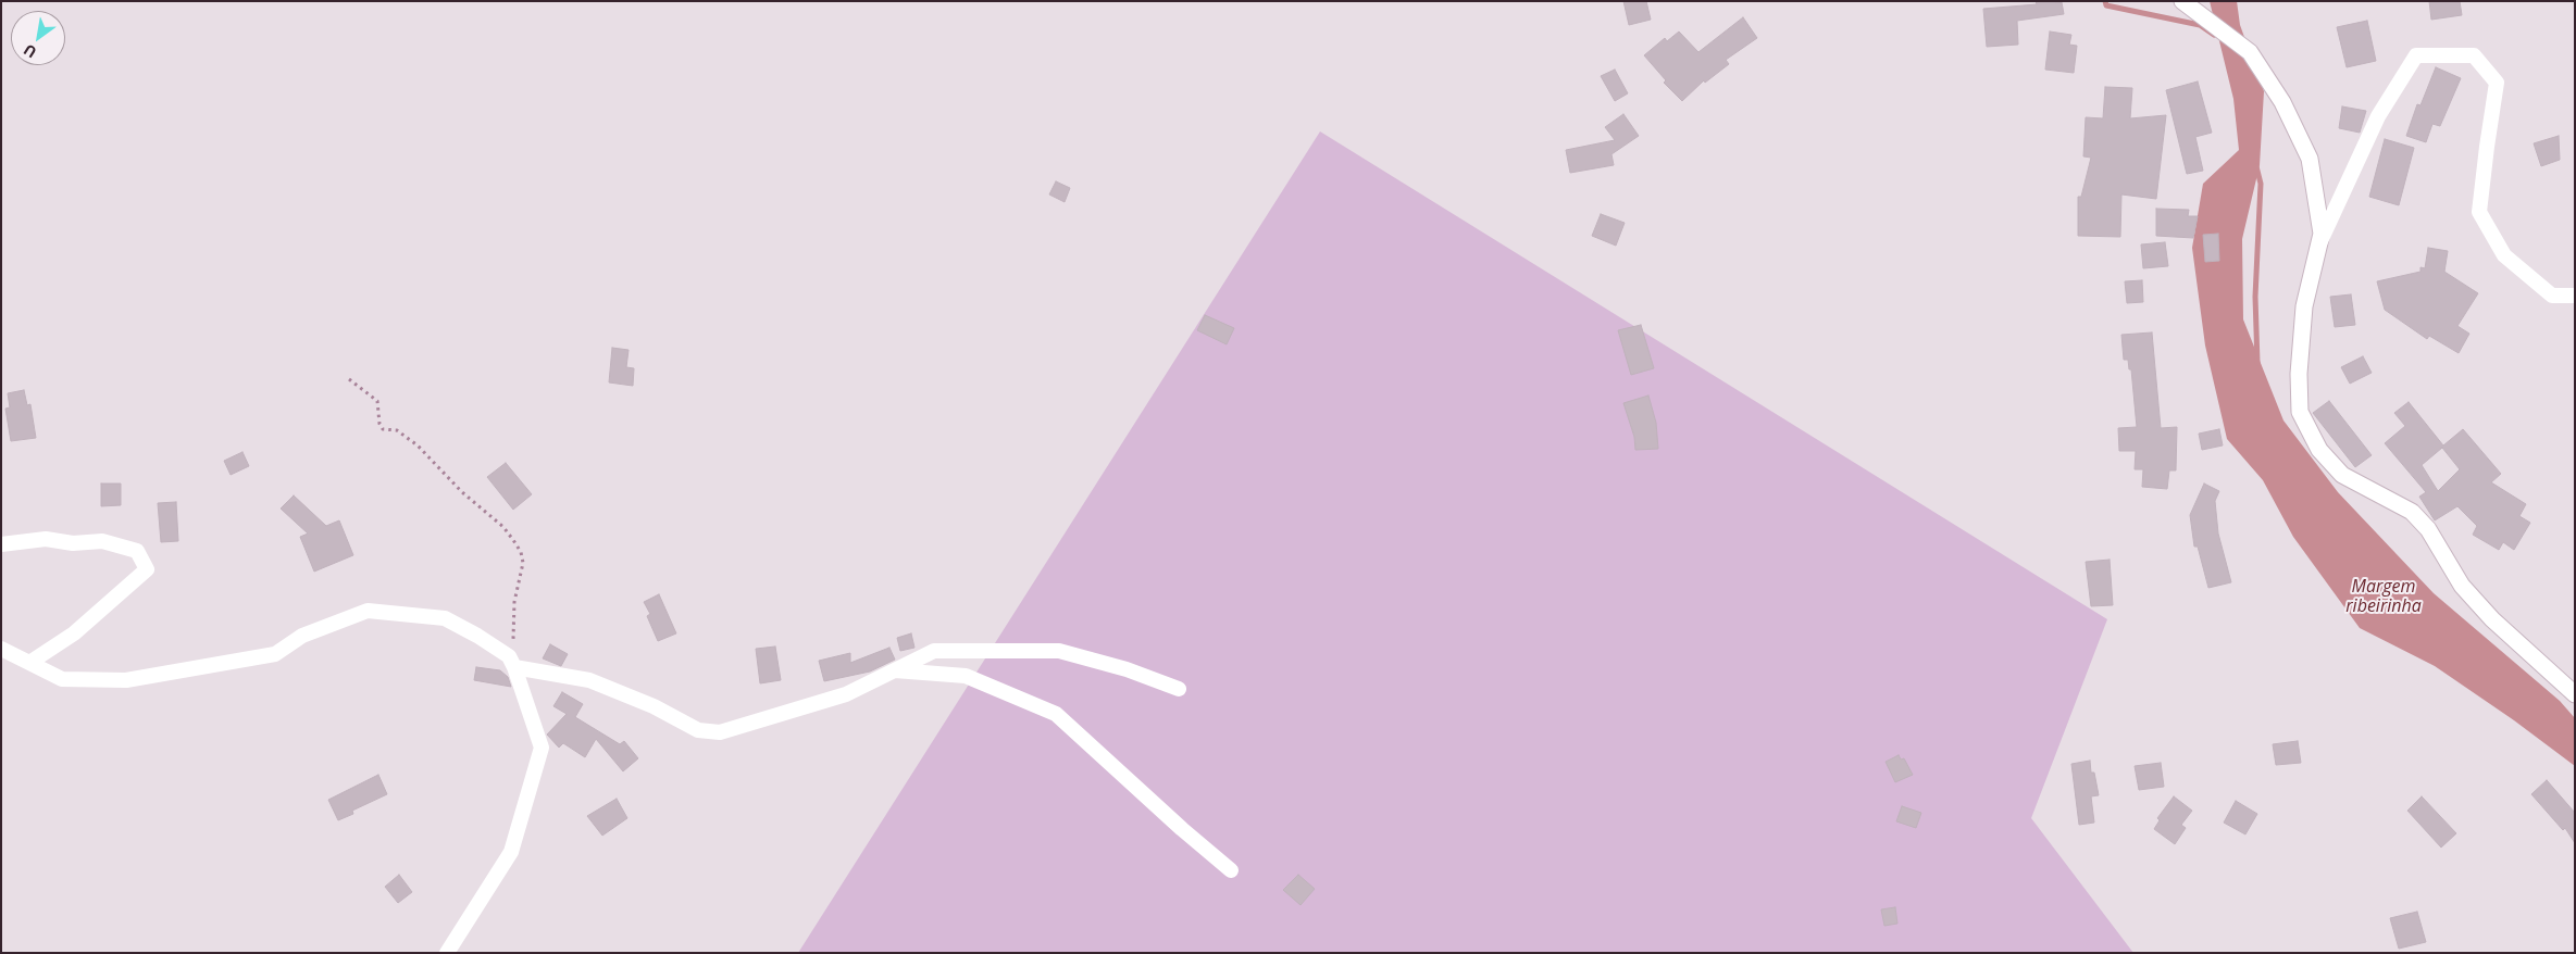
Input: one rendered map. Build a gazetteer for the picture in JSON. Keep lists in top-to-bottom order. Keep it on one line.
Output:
{"water":["Margem ribeirinha"],"north":"bottom left"}
